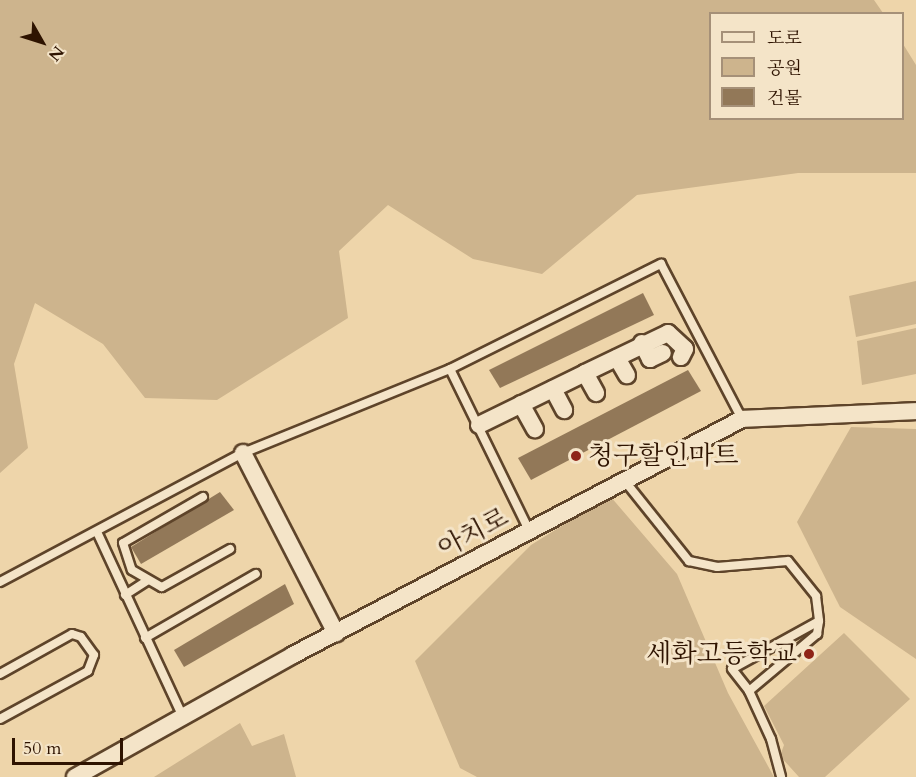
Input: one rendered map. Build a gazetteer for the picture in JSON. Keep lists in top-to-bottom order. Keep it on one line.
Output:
{"streets":{"street":["아치로"]},"places":["청구할인마트","세화고등학교"],"legend":["도로","공원","건물"],"scale_bar":"50 m","north":"bottom right"}
